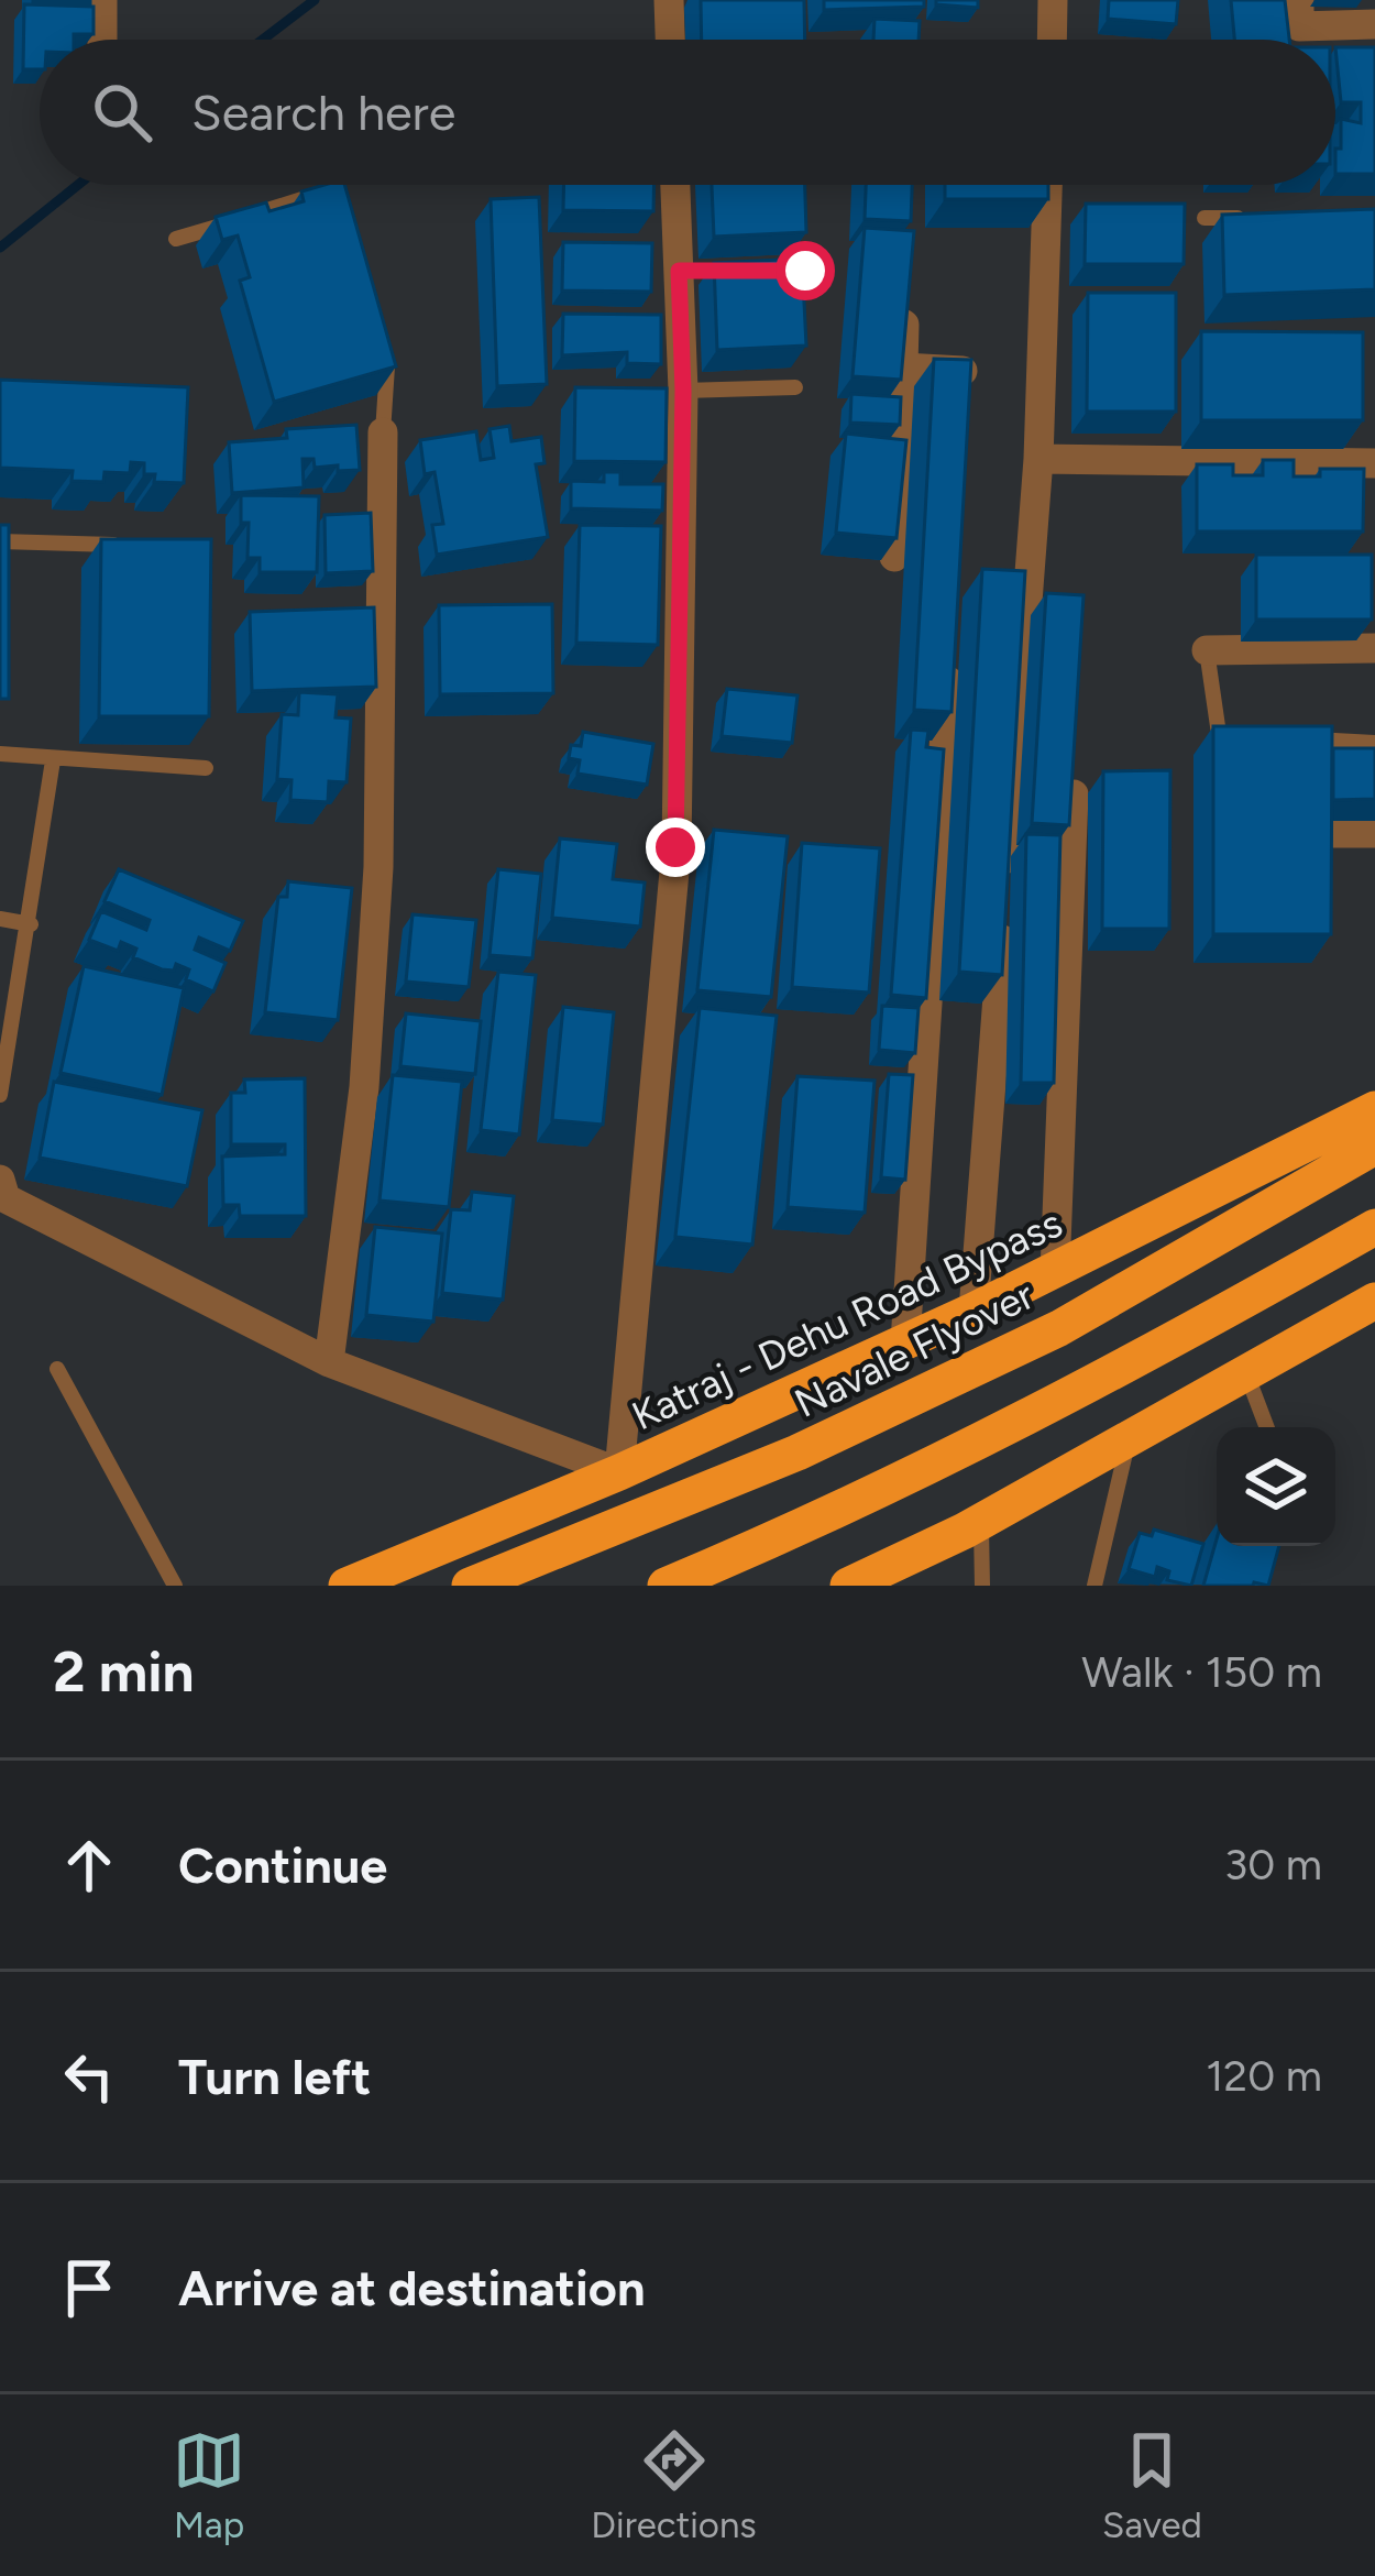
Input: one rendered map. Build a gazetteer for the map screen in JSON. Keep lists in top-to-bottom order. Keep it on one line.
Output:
{"streets":{"highway":["Katraj - Dehu Road Bypass","Navale Flyover"]},"page":{"search":"Search here","heading":["2 min","Walk · 150 m"],"list":[["Continue","30 m"],["Turn left","120 m"],"Arrive at destination"],"nav":["Map","Directions","Saved"]}}
